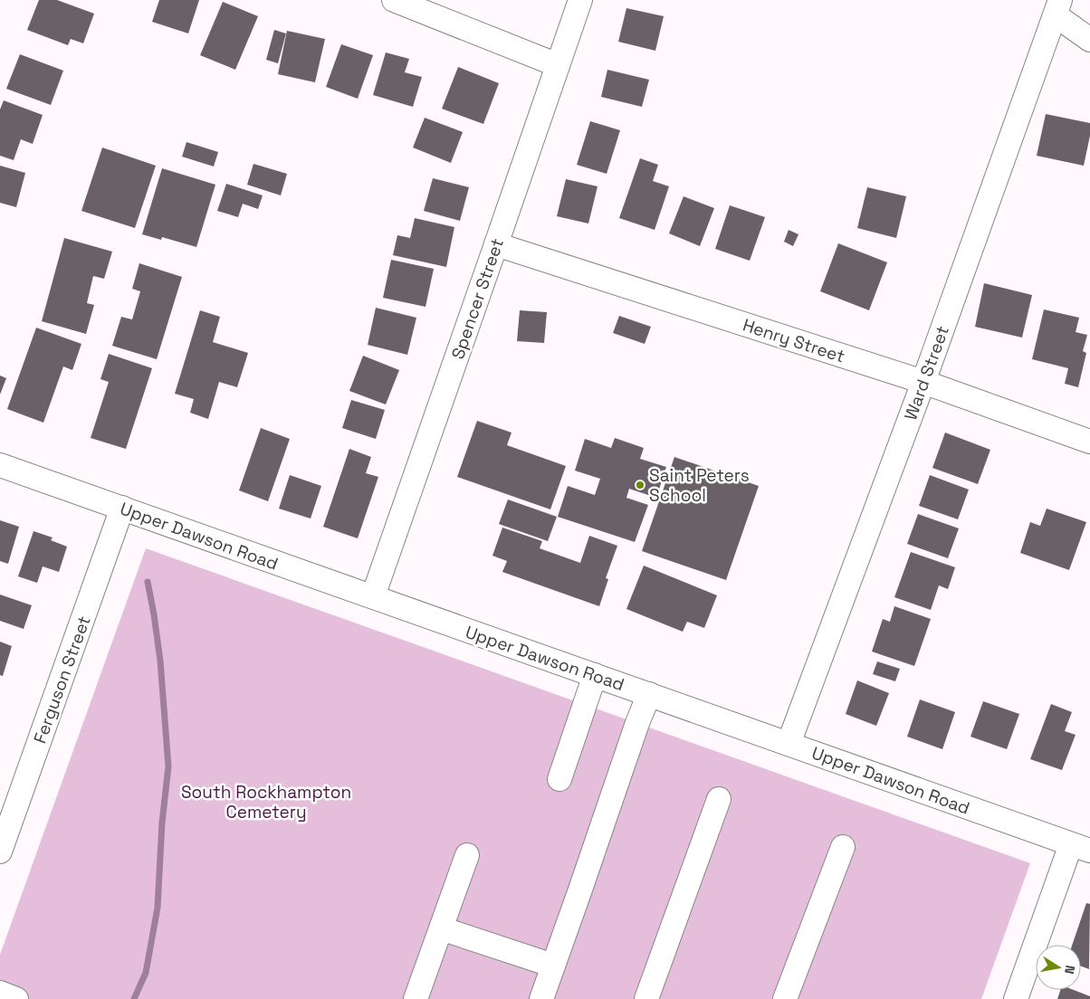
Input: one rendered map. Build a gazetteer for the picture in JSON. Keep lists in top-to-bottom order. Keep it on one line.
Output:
{"streets":{"street":["Spencer Street","Henry Street","Ward Street","Upper Dawson Road","Ferguson Street"]},"crossings":[["Spencer Street","Henry Street"],["Spencer Street","Upper Dawson Road"],["Henry Street","Ward Street"],["Ward Street","Upper Dawson Road"],["Upper Dawson Road","Ferguson Street"]],"parks":["South Rockhampton Cemetery"],"places":["Saint Peters School"],"north":"right"}
